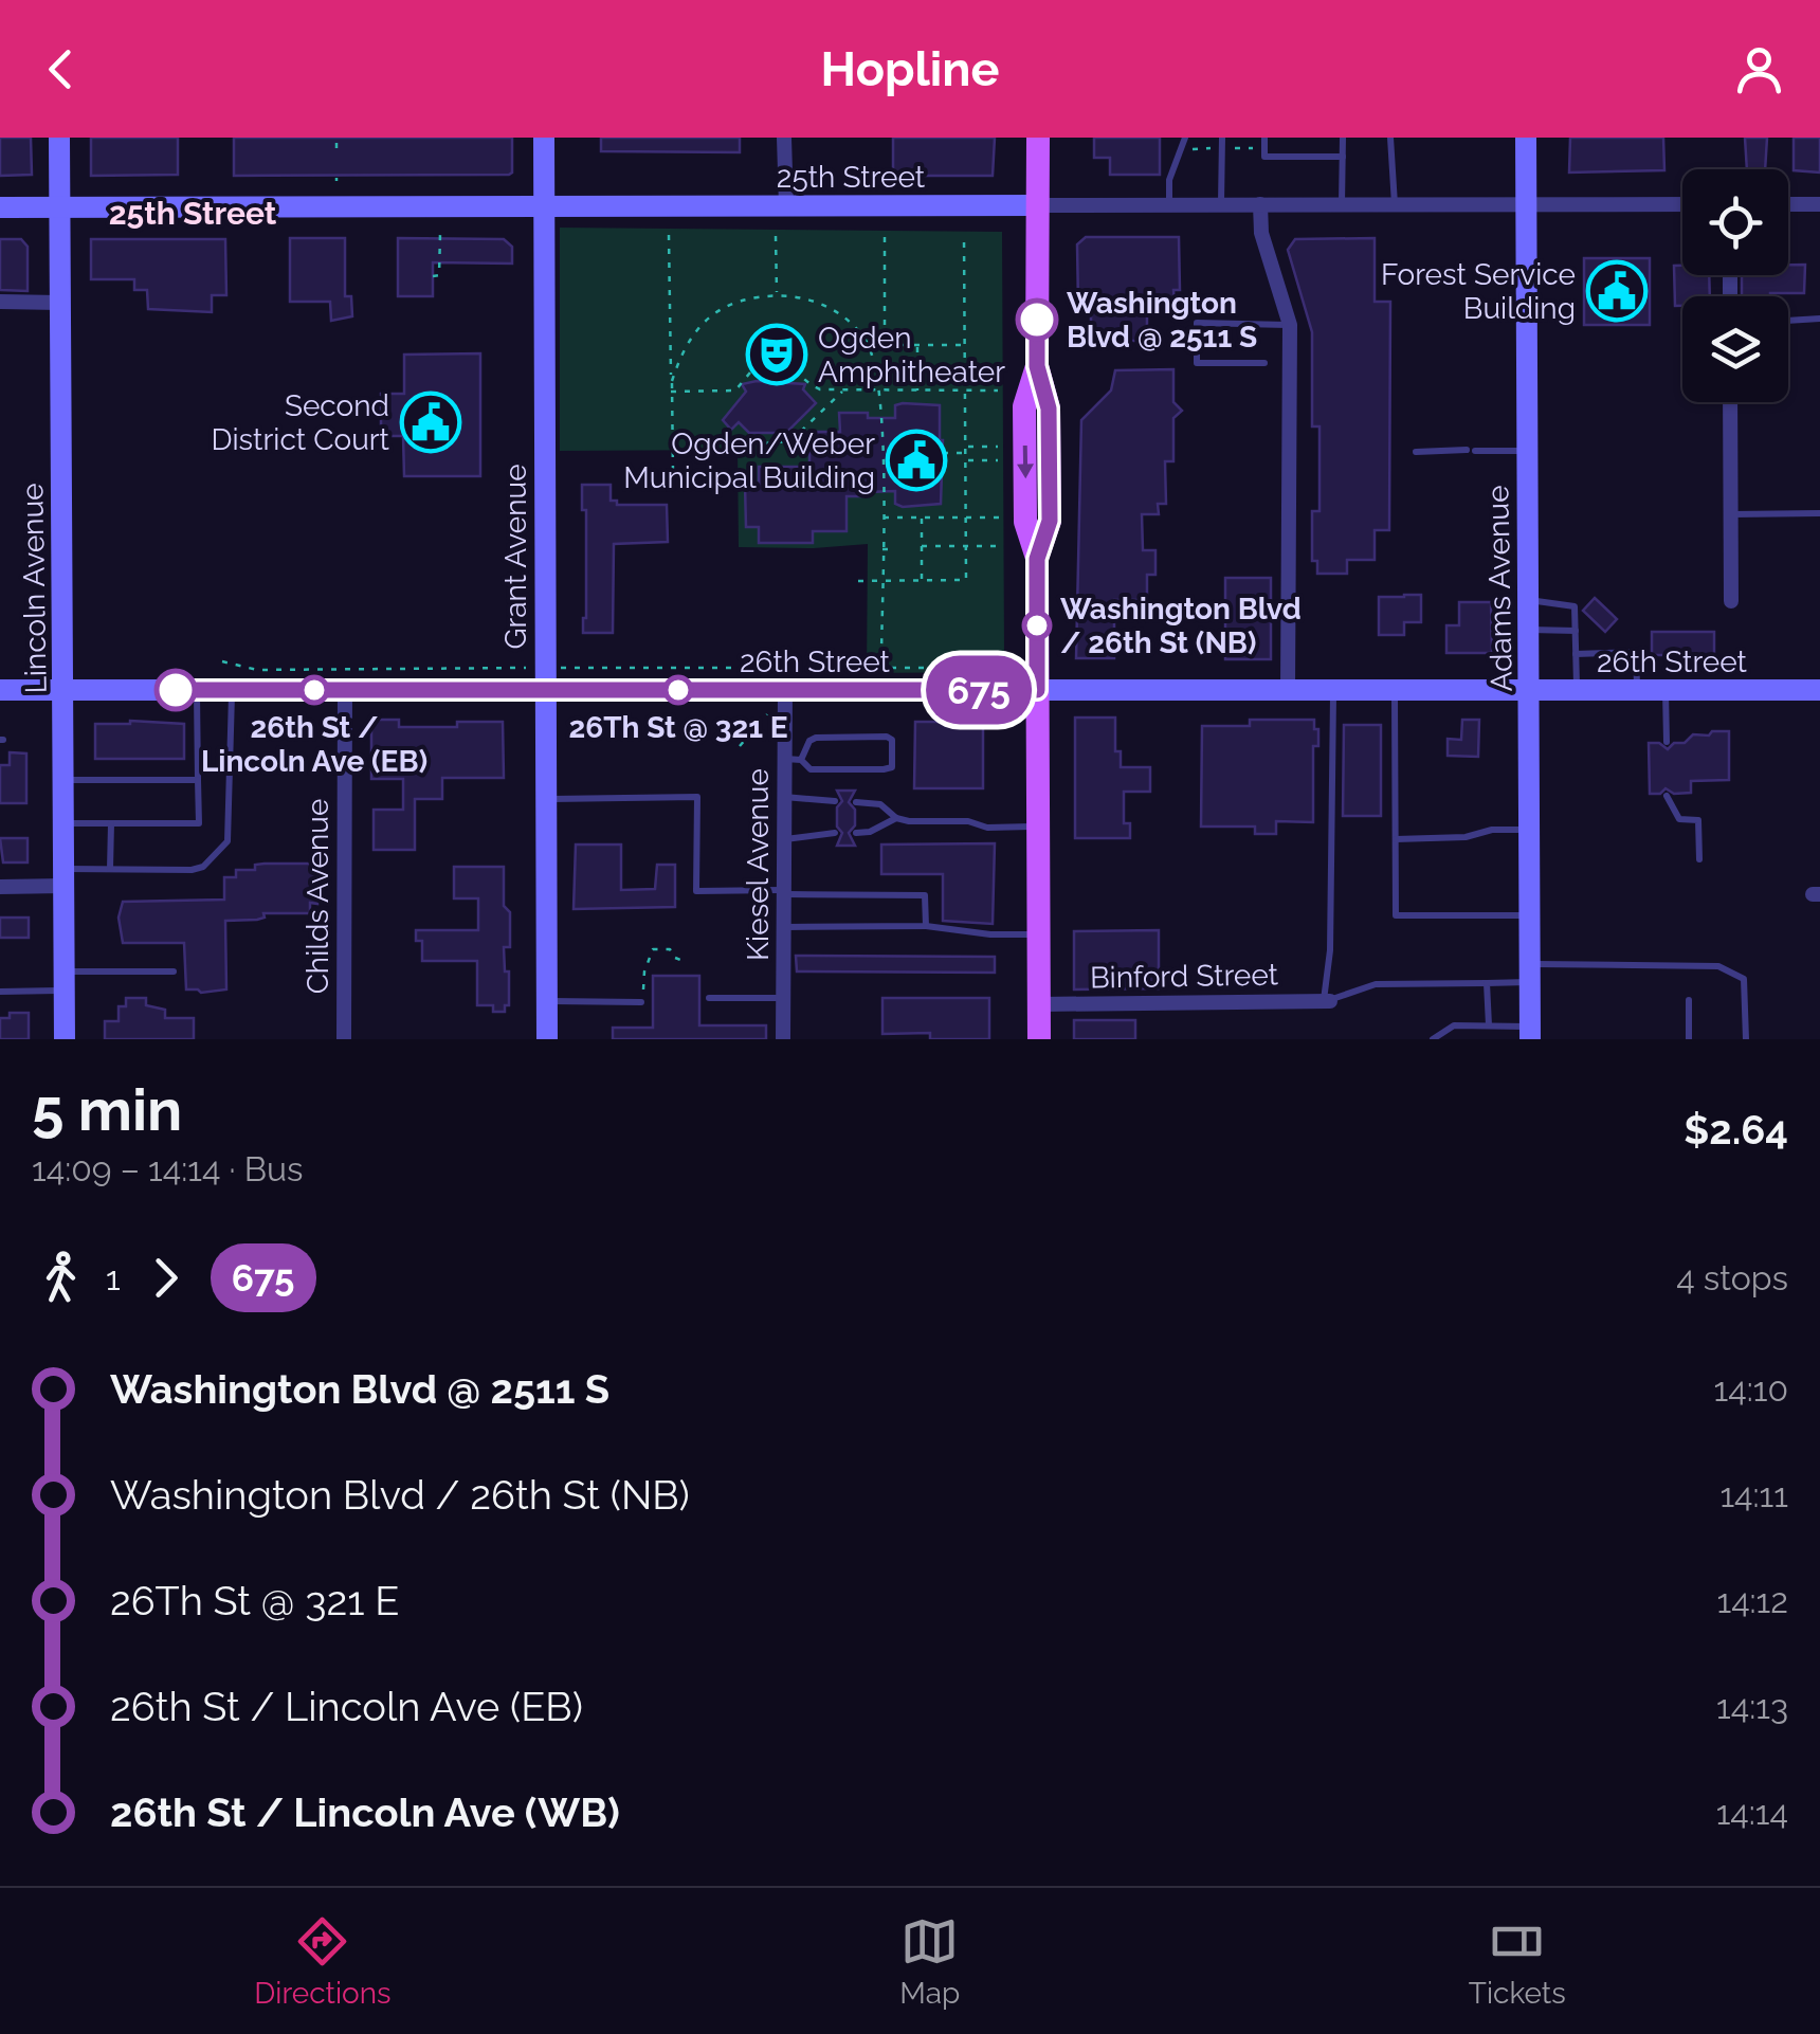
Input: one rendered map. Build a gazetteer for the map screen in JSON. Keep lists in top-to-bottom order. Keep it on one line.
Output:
{"streets":{"street":["25th Street","Grant Avenue","Lincoln Avenue","Adams Avenue","26th Street","Kiesel Avenue","Childs Avenue","Binford Street"]},"crossings":[["25th Street","Grant Avenue"],["25th Street","Lincoln Avenue"],["25th Street","Adams Avenue"],["Grant Avenue","26th Street"],["Lincoln Avenue","26th Street"],["Adams Avenue","26th Street"],["26th Street","Kiesel Avenue"],["26th Street","Childs Avenue"]],"districts":["25th Street"],"places":{"public building":["Forest Service Building","Second District Court","Ogden/Weber Municipal Building"],"other":["Washington Blvd @ 2511 S","Washington Blvd / 26th St (NB)","26th St / Lincoln Ave (EB)","26Th St @ 321 E"],"theatre":["Ogden Amphitheater"]},"lines":["bus line 675"],"page":{"header":"Hopline","on_map":"675","heading":["5 min","14:09 – 14:14 · Bus","$2.64"],"legs":["1","675","4 stops"],"list":[{"name":"Washington Blvd @ 2511 S","value":"14:10"},{"name":"Washington Blvd / 26th St (NB)","value":"14:11"},{"name":"26Th St @ 321 E","value":"14:12"},{"name":"26th St / Lincoln Ave (EB)","value":"14:13"},{"name":"26th St / Lincoln Ave (WB)","value":"14:14"}],"tabs":["Directions","Map","Tickets"]}}
